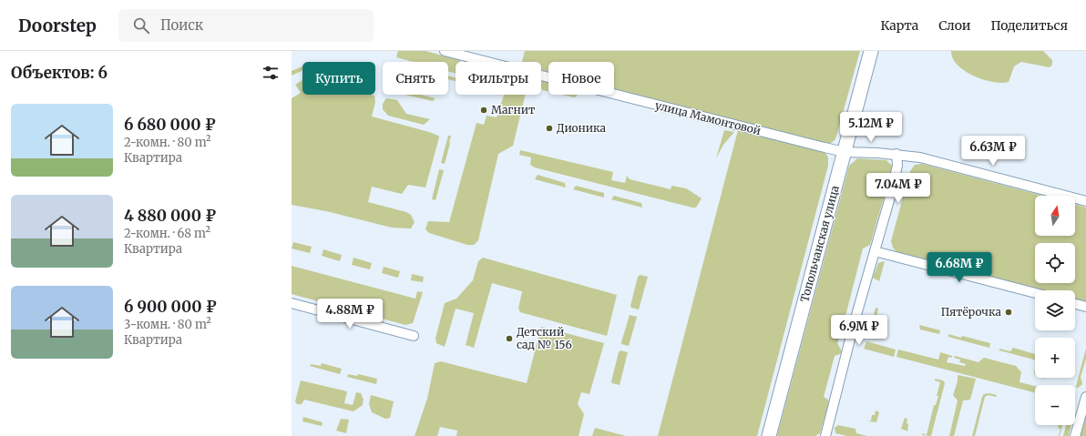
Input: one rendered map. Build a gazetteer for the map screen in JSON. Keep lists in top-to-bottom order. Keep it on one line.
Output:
{"streets":{"main road":["Топольчанская улица"],"street":["улица Мамонтовой"]},"crossings":[["улица Мамонтовой","Топольчанская улица"]],"places":["Магнит","Дионика","Пятёрочка","Детский сад № 156"],"north":"top","page":{"header":"Doorstep","search":"Поиск","nav":["Карта","Слои","Поделиться"],"heading":"Объектов: 6","chip":["Купить","Снять","Фильтры","Новое"],"list":[{"name":"6 680 000 ₽","note":"2-комн. · 80 m² · Квартира"},{"name":"4 880 000 ₽","note":"2-комн. · 68 m² · Квартира"},{"name":"6 900 000 ₽","note":"3-комн. · 80 m² · Квартира"}],"price":["5.12M ₽","6.63M ₽","7.04M ₽","6.68M ₽","4.88M ₽","6.9M ₽"],"map_buttons":["+","−"]}}
